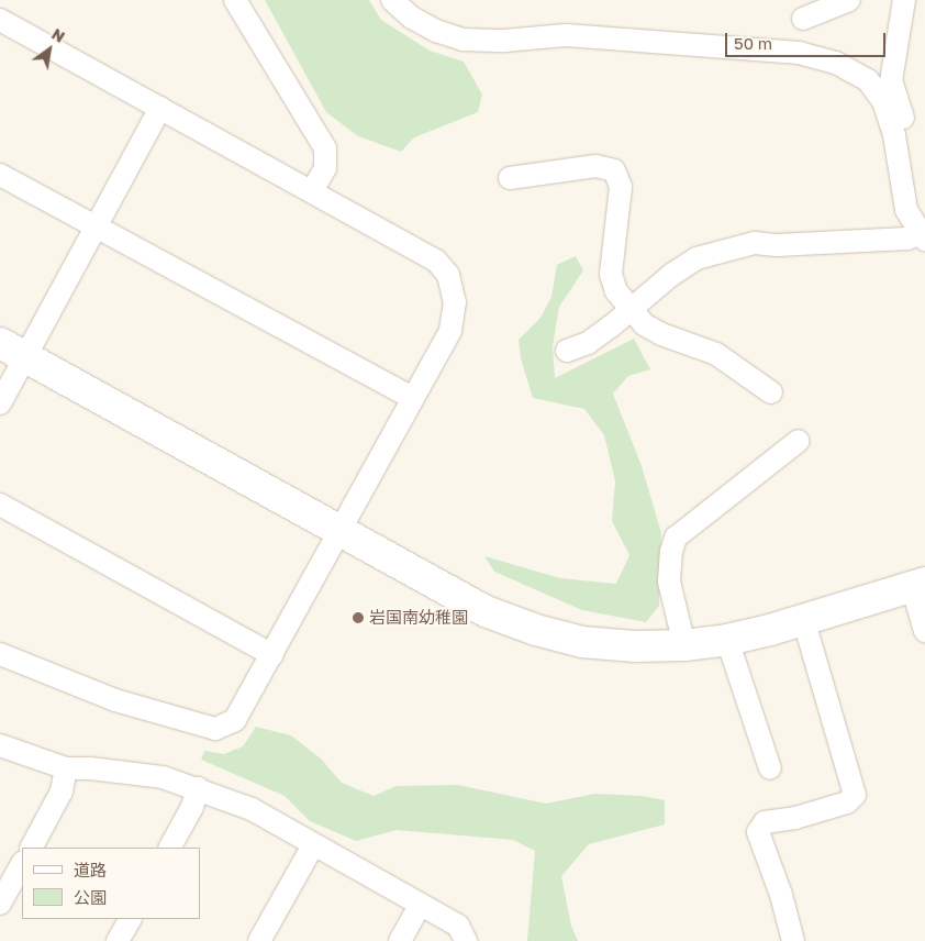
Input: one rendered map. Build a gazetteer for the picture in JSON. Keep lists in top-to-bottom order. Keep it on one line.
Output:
{"places":["岩国南幼稚園"],"legend":["道路","公園"],"scale_bar":"50 m","north":"top right"}
